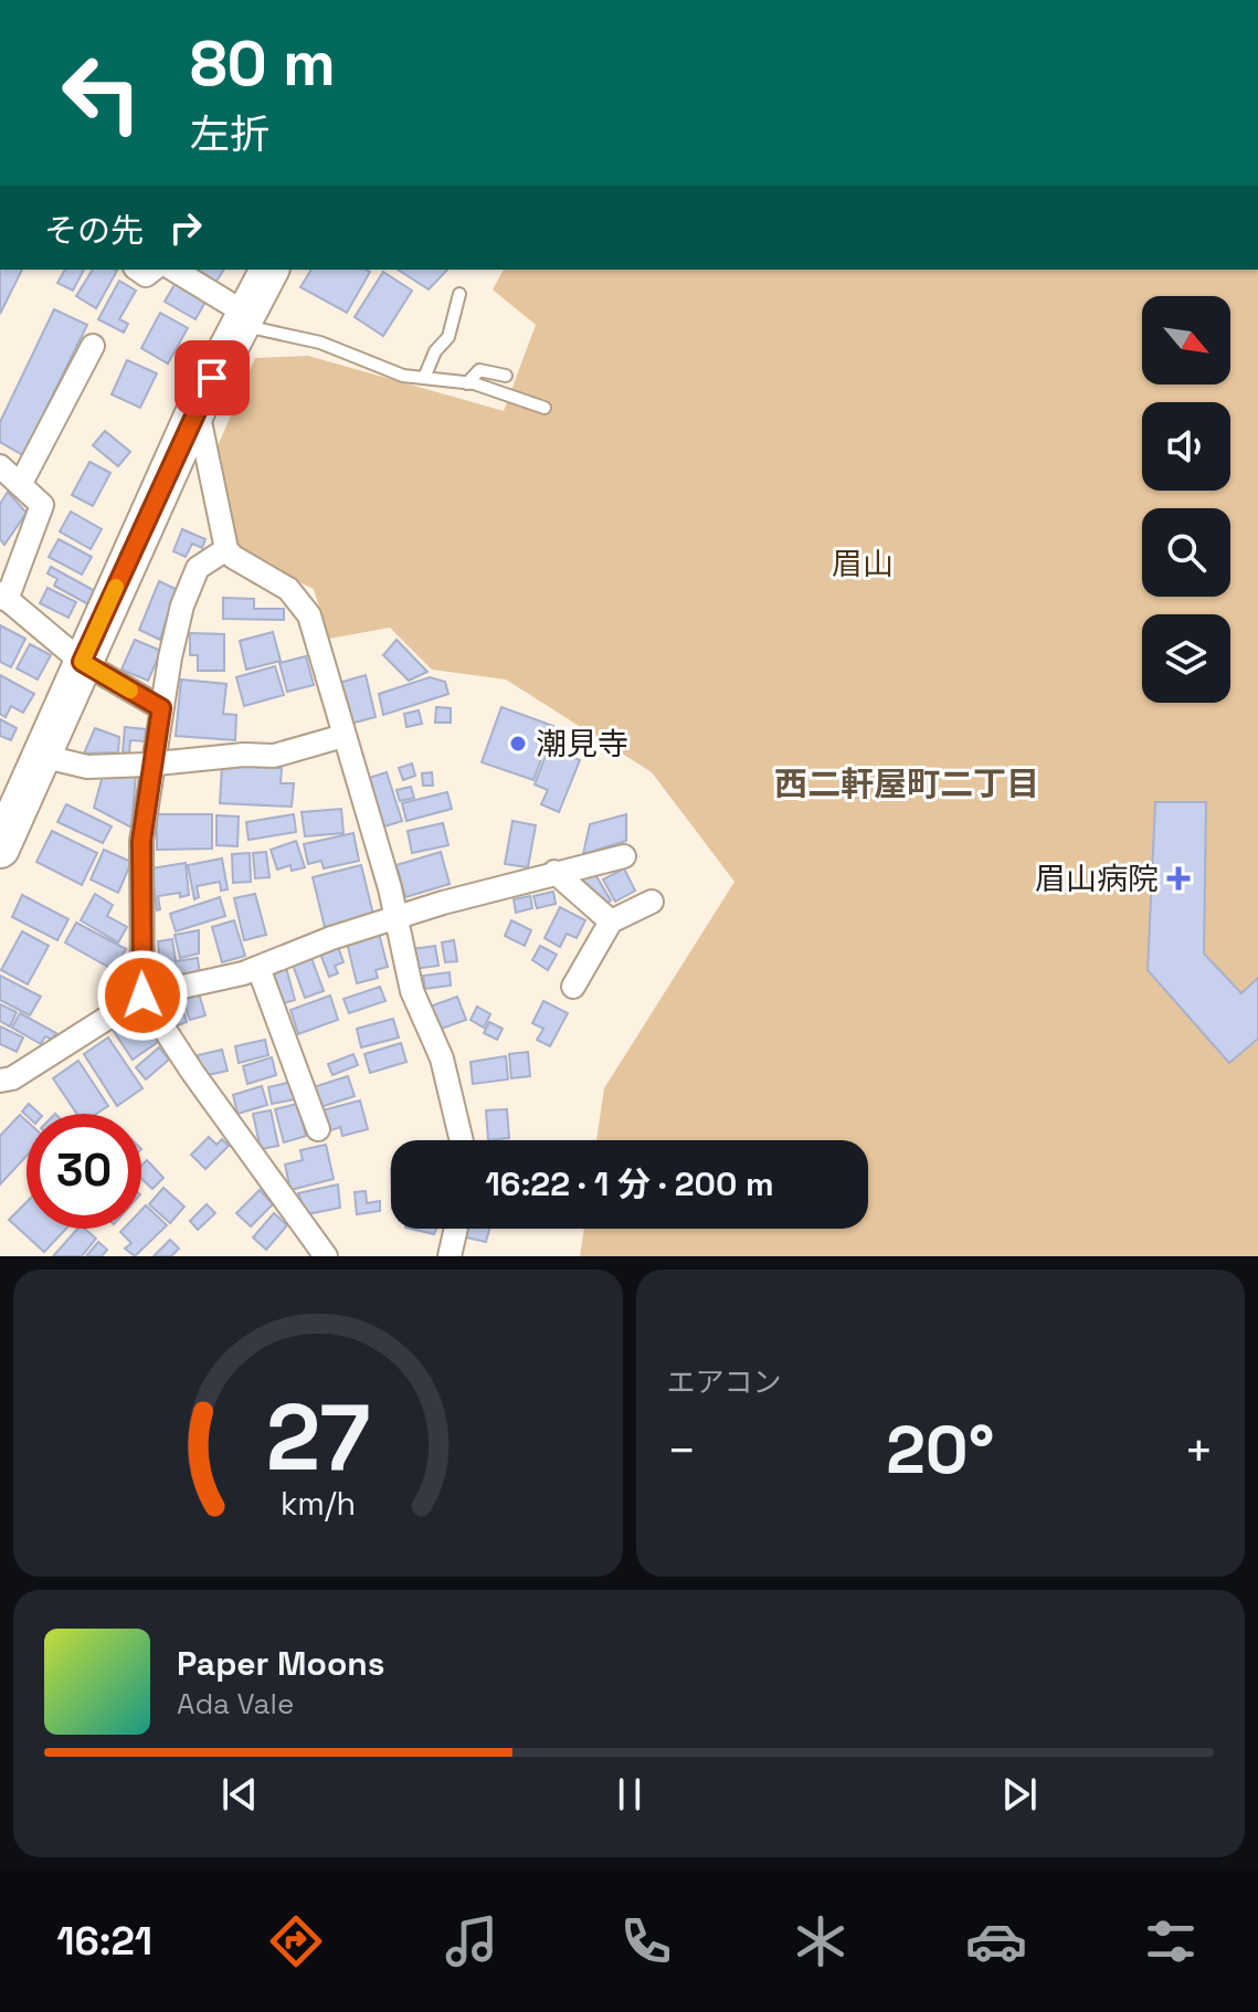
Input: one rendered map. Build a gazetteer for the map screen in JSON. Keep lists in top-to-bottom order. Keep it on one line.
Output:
{"districts":["西二軒屋町二丁目"],"parks":["眉山"],"places":{"other":["潮見寺"],"health":["眉山病院"]},"north":"bottom right","page":{"turn":["80 m","左折"],"then":"その先","limit":"30","trip":"16:22 · 1 分 · 200 m","tile":"エアコン","heat":["−","20°","+"],"song":["Paper Moons","Ada Vale"],"tabs":"16:21","gauge":["27","km/h"]}}
